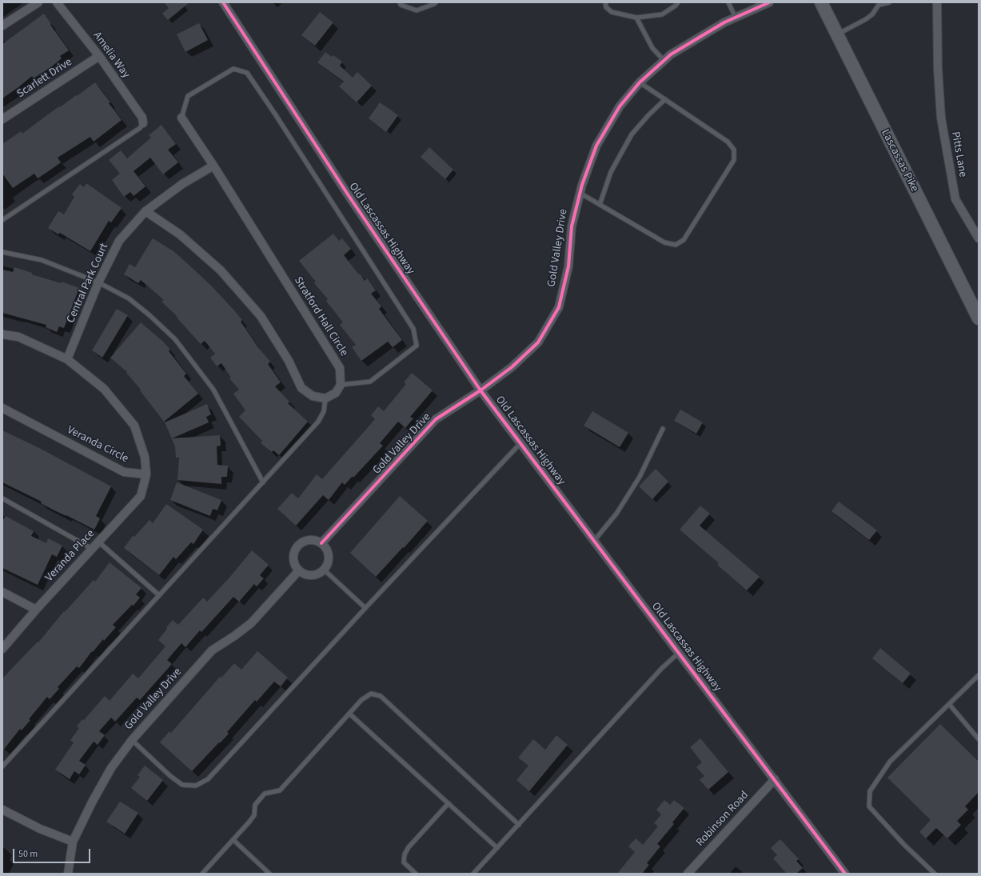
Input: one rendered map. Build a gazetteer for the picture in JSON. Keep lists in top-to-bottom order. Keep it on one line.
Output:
{"streets":{"main road":["Lascassas Pike"],"street":["Amelia Way","Scarlett Drive","Pitts Lane","Old Lascassas Highway","Gold Valley Drive","Central Park Court","Stratford Hall Circle","Veranda Circle","Veranda Place","Robinson Road"]},"crossings":[["Amelia Way","Scarlett Drive"],["Old Lascassas Highway","Gold Valley Drive"],["Old Lascassas Highway","Robinson Road"],["Central Park Court","Stratford Hall Circle"],["Central Park Court","Veranda Circle"],["Veranda Circle","Veranda Place"]],"scale_bar":"50 m"}
